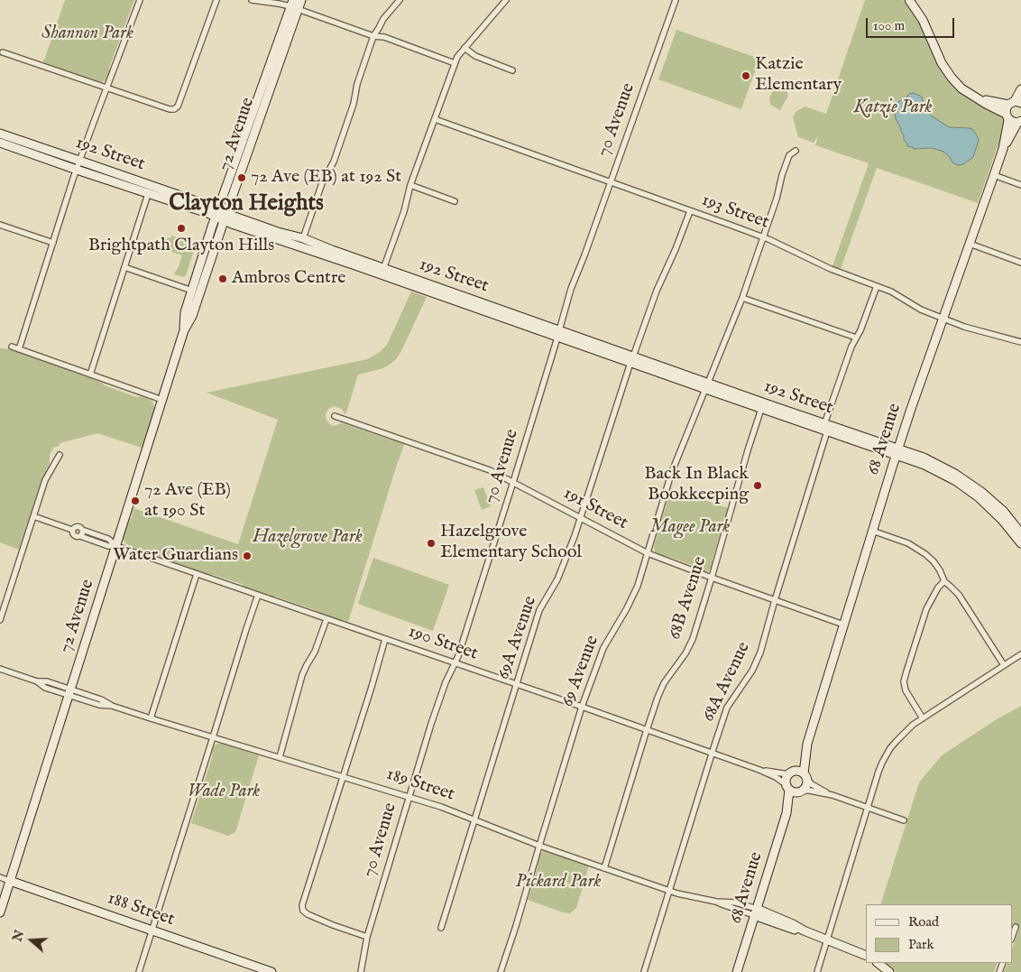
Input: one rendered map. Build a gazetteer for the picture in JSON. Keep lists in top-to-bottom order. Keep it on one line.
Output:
{"streets":{"main road":["72 Avenue","192 Street","68 Avenue","189 Street","188 Street"],"street":["70 Avenue","193 Street","191 Street","68B Avenue","69A Avenue","190 Street","69 Avenue","68A Avenue"]},"crossings":[["70 Avenue","192 Street"],["70 Avenue","193 Street"],["70 Avenue","191 Street"],["70 Avenue","190 Street"],["70 Avenue","189 Street"],["72 Avenue","192 Street"],["72 Avenue","190 Street"],["72 Avenue","189 Street"],["72 Avenue","188 Street"],["192 Street","68 Avenue"],["192 Street","68B Avenue"],["192 Street","69A Avenue"],["192 Street","69 Avenue"],["192 Street","68A Avenue"],["193 Street","68 Avenue"],["193 Street","69A Avenue"],["193 Street","69 Avenue"],["193 Street","68A Avenue"],["68 Avenue","191 Street"],["68 Avenue","190 Street"],["68 Avenue","189 Street"],["191 Street","68B Avenue"],["191 Street","69A Avenue"],["191 Street","69 Avenue"],["191 Street","68A Avenue"],["68B Avenue","190 Street"],["68B Avenue","189 Street"],["69A Avenue","190 Street"],["69A Avenue","189 Street"],["190 Street","69 Avenue"],["190 Street","68A Avenue"],["69 Avenue","189 Street"],["68A Avenue","189 Street"]],"districts":["Clayton Heights"],"parks":["Shannon Park","Katzie Park","Magee Park","Hazelgrove Park","Wade Park","Pickard Park"],"places":["Katzie Elementary","72 Ave (EB) at 192 St","Brightpath Clayton Hills","Ambros Centre","Back In Black Bookkeeping","72 Ave (EB) at 190 St","Hazelgrove Elementary School","Water Guardians"],"legend":["Road","Park"],"scale_bar":"100 m","north":"left"}
